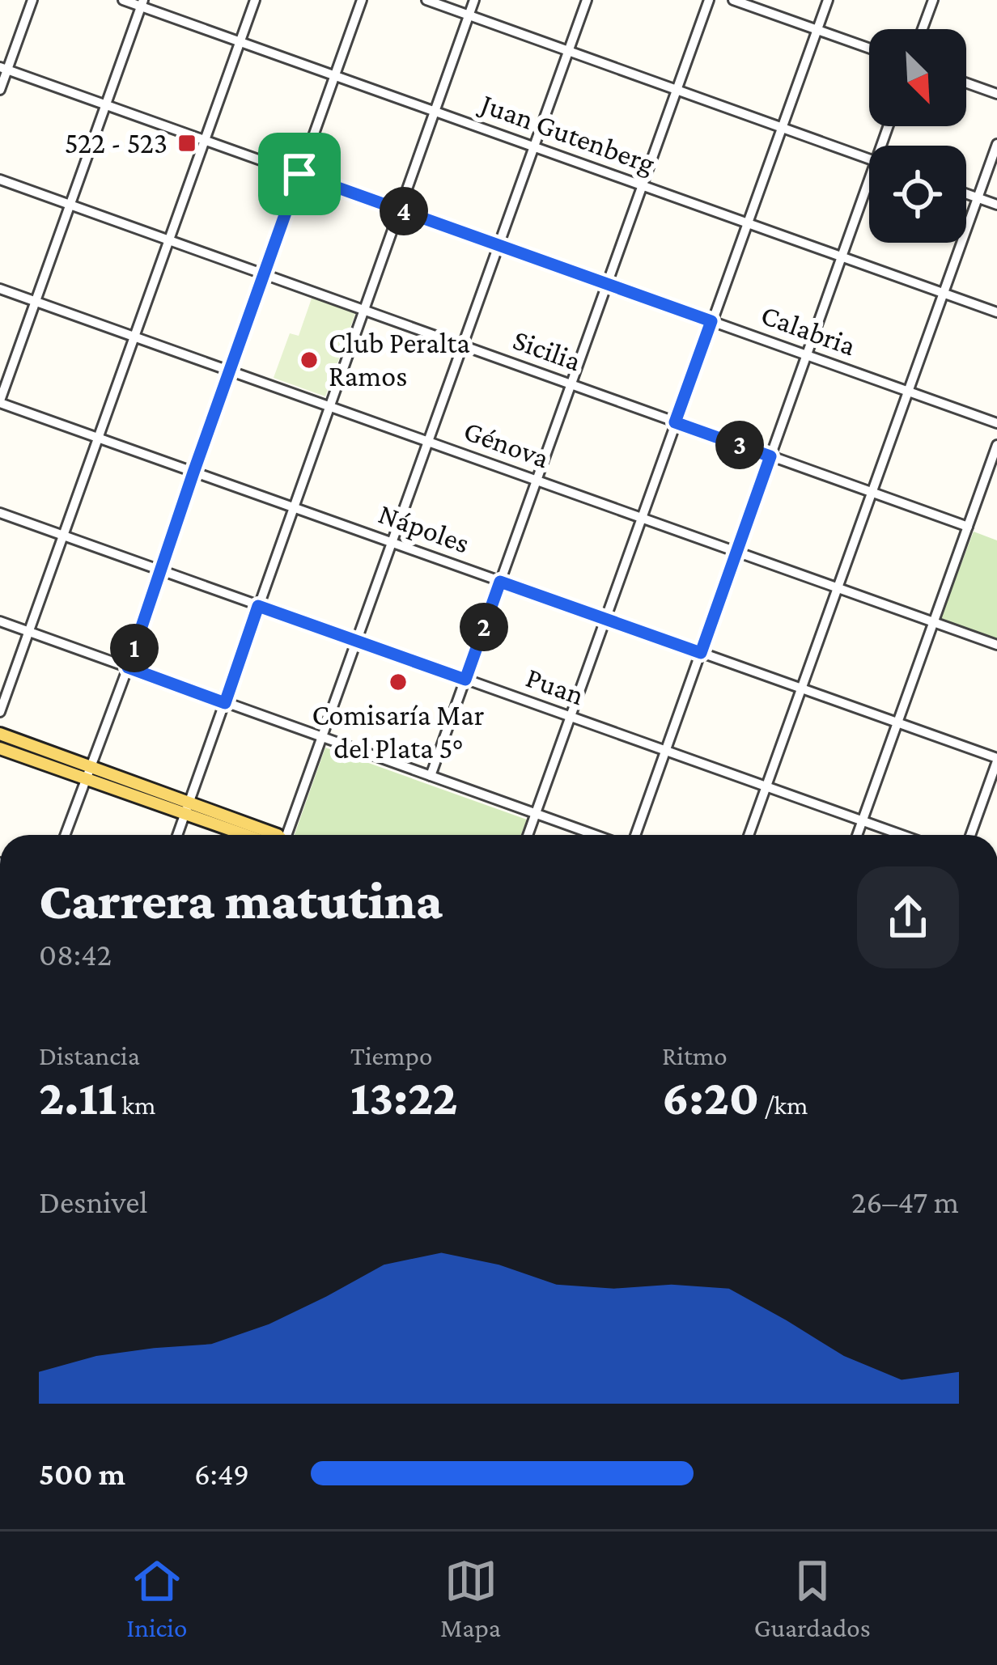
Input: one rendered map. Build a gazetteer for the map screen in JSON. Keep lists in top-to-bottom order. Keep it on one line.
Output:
{"streets":{"street":["Juan Gutenberg","Calabria","Sicilia","Génova","Nápoles","Puan"]},"places":{"transit":["522 - 523"],"other":["Club Peralta Ramos","Comisaría Mar del Plata 5°"]},"north":"bottom right","page":{"pins":["4","3","2","1"],"heading":["Carrera matutina","08:42"],"stats":[["Distancia","2.11 km"],["Tiempo","13:22"],["Ritmo","6:20 /km"]],"chart":["Desnivel","26–47 m"],"list":[{"name":"500 m","note":"6:49"}],"tabs":["Inicio","Mapa","Guardados"]}}
